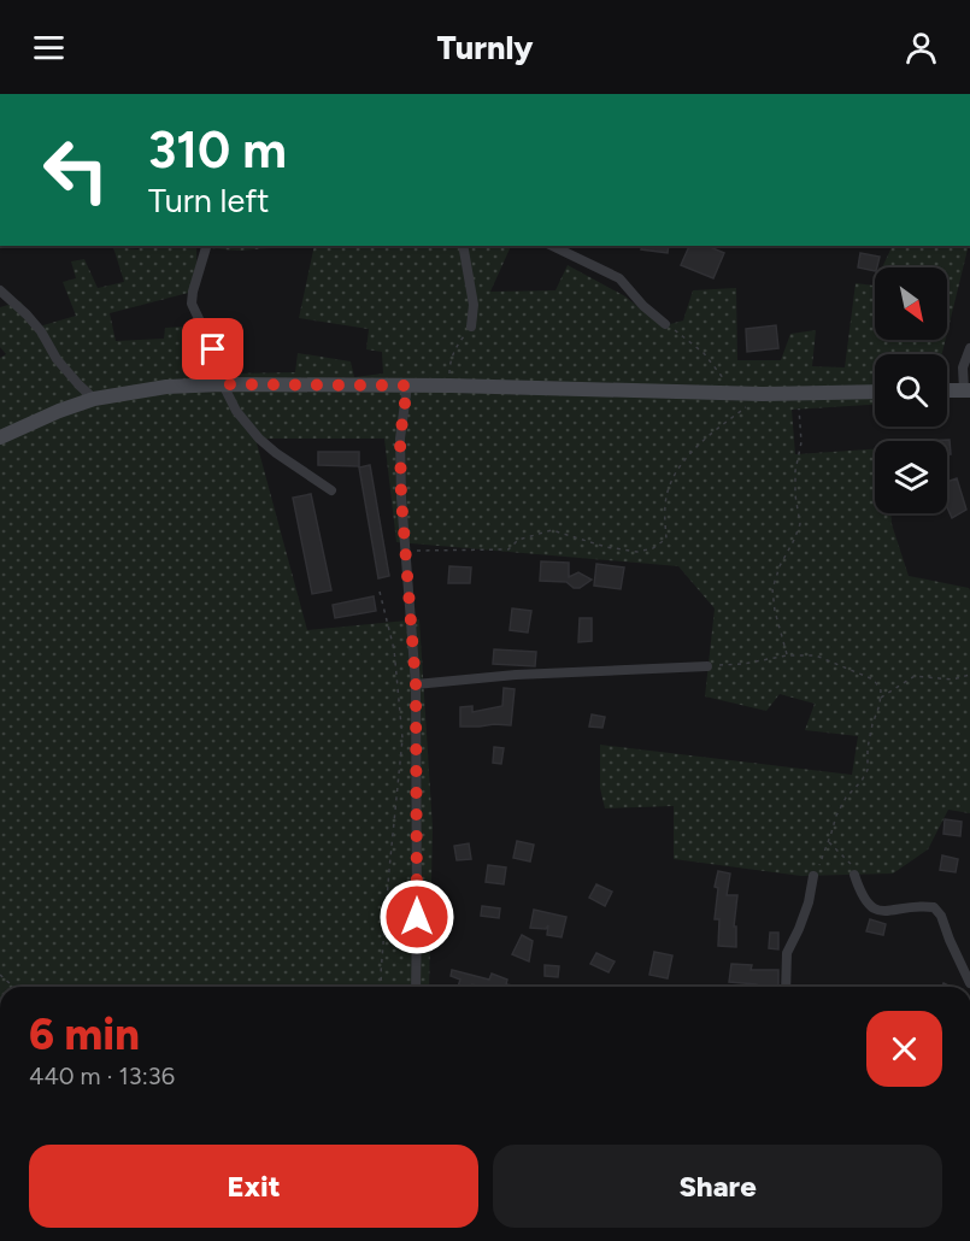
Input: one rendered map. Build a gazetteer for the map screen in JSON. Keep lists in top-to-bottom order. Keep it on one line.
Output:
{"north":"bottom right","page":{"header":"Turnly","turn":["310 m","Turn left"],"heading":["6 min","440 m · 13:36"],"buttons":["Exit","Share"]}}
